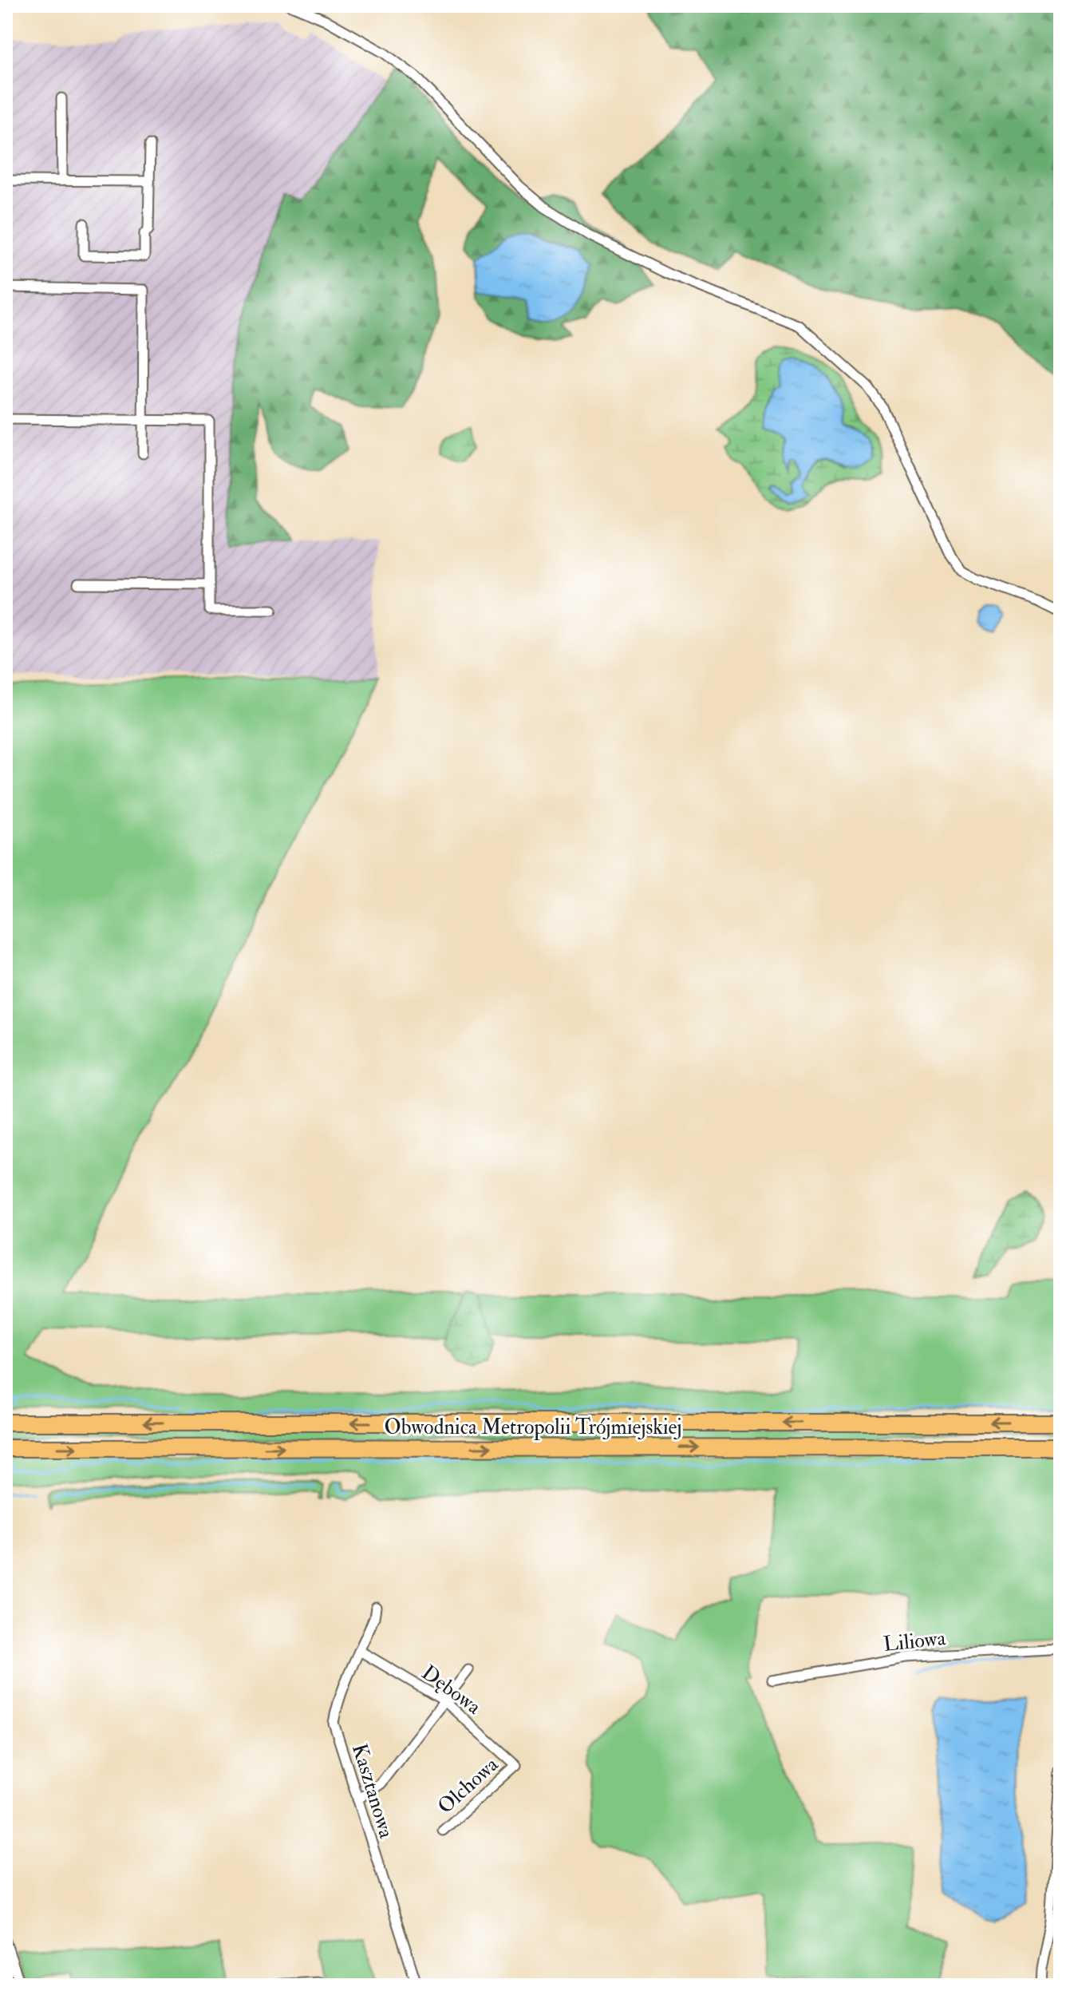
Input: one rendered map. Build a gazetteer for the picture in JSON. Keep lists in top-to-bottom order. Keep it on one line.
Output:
{"streets":{"highway":["Obwodnica Metropolii Trójmiejskiej"],"street":["Liliowa","Dębowa","Olchowa","Kasztanowa"]},"crossings":[["Dębowa","Olchowa"],["Dębowa","Kasztanowa"]]}
